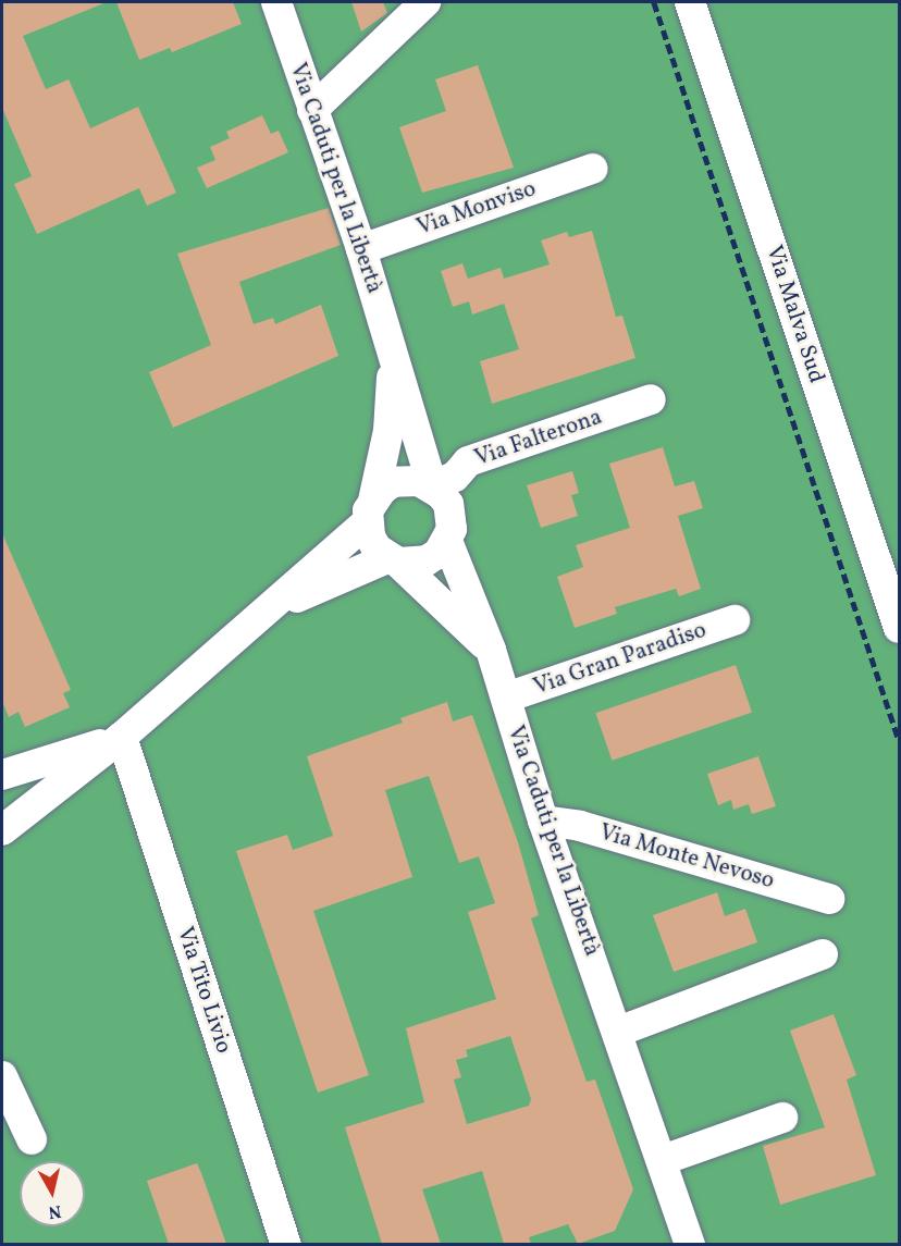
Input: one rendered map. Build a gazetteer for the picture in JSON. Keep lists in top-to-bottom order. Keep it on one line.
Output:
{"streets":{"street":["Via Caduti per la Libertà","Via Monviso","Via Malva Sud","Via Falterona","Via Gran Paradiso","Via Monte Nevoso","Via Tito Livio"]},"crossings":[["Via Caduti per la Libertà","Via Monviso"],["Via Caduti per la Libertà","Via Falterona"],["Via Caduti per la Libertà","Via Gran Paradiso"],["Via Caduti per la Libertà","Via Monte Nevoso"]],"north":"bottom"}
